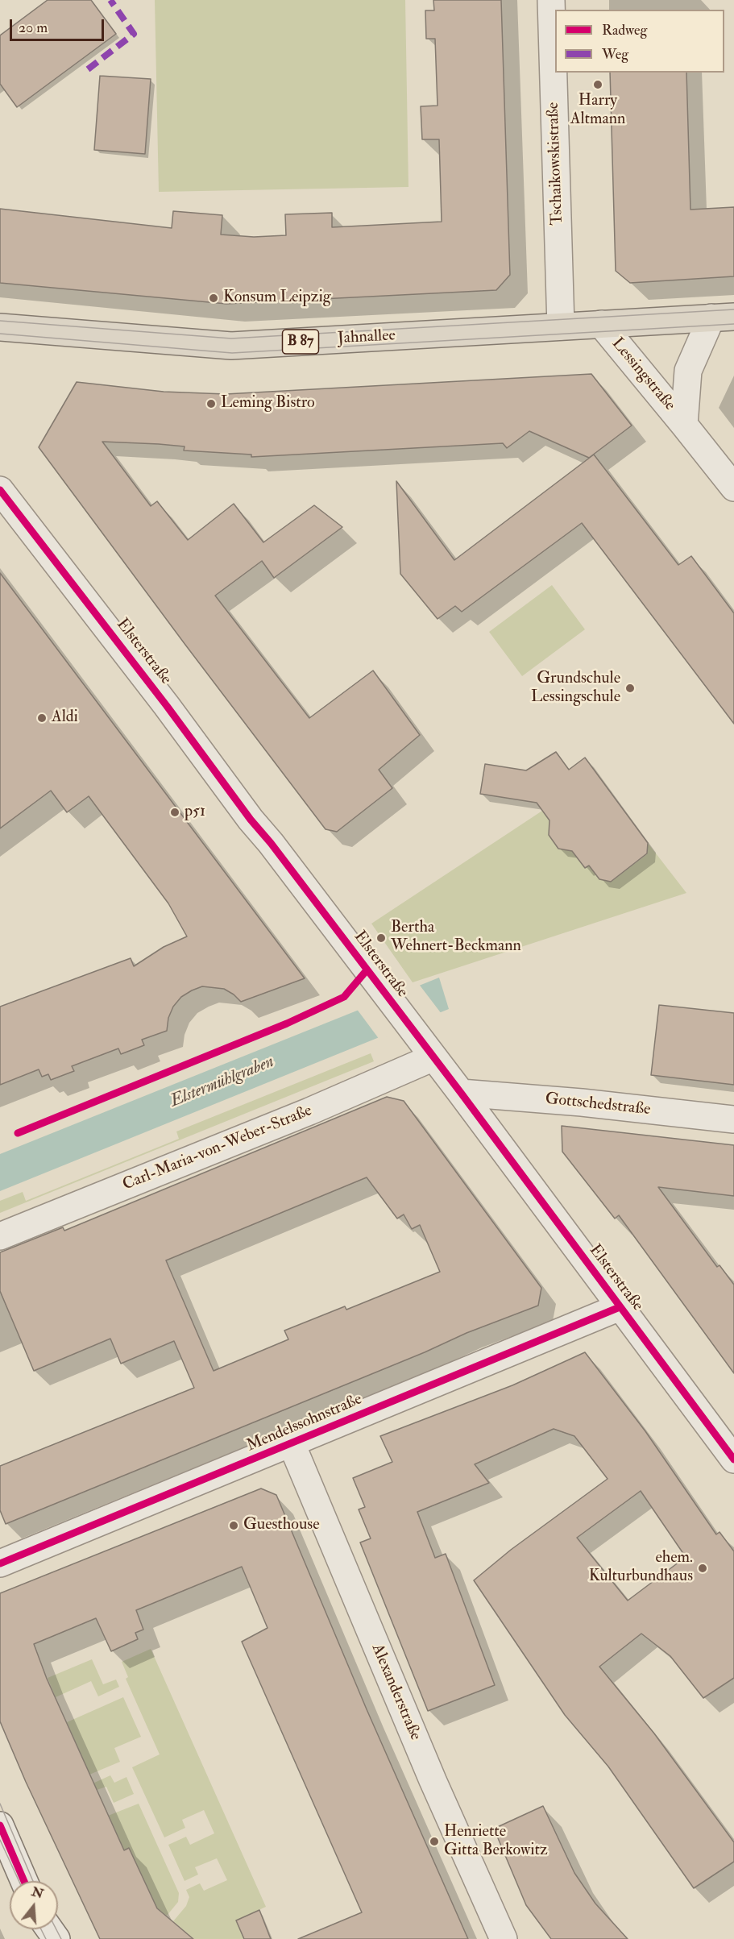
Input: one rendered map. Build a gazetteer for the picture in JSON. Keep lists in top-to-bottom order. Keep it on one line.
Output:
{"streets":{"main road":["Jahnallee","B 87"],"street":["Tschaikowskistraße","Lessingstraße","Elsterstraße","Gottschedstraße","Carl-Maria-von-Weber-Straße","Mendelssohnstraße","Alexanderstraße"]},"crossings":[["Tschaikowskistraße","Jahnallee"],["Jahnallee","Lessingstraße"],["Elsterstraße","Gottschedstraße"],["Elsterstraße","Carl-Maria-von-Weber-Straße"],["Elsterstraße","Mendelssohnstraße"],["Mendelssohnstraße","Alexanderstraße"]],"water":["Elstermühlgraben"],"places":["Harry Altmann","Konsum Leipzig","Leming Bistro","Grundschule Lessingschule","Aldi","p51","Bertha Wehnert-Beckmann","Guesthouse","ehem. Kulturbundhaus","Henriette Gitta Berkowitz"],"legend":["Radweg","Weg"],"scale_bar":"20 m","north":"top"}
